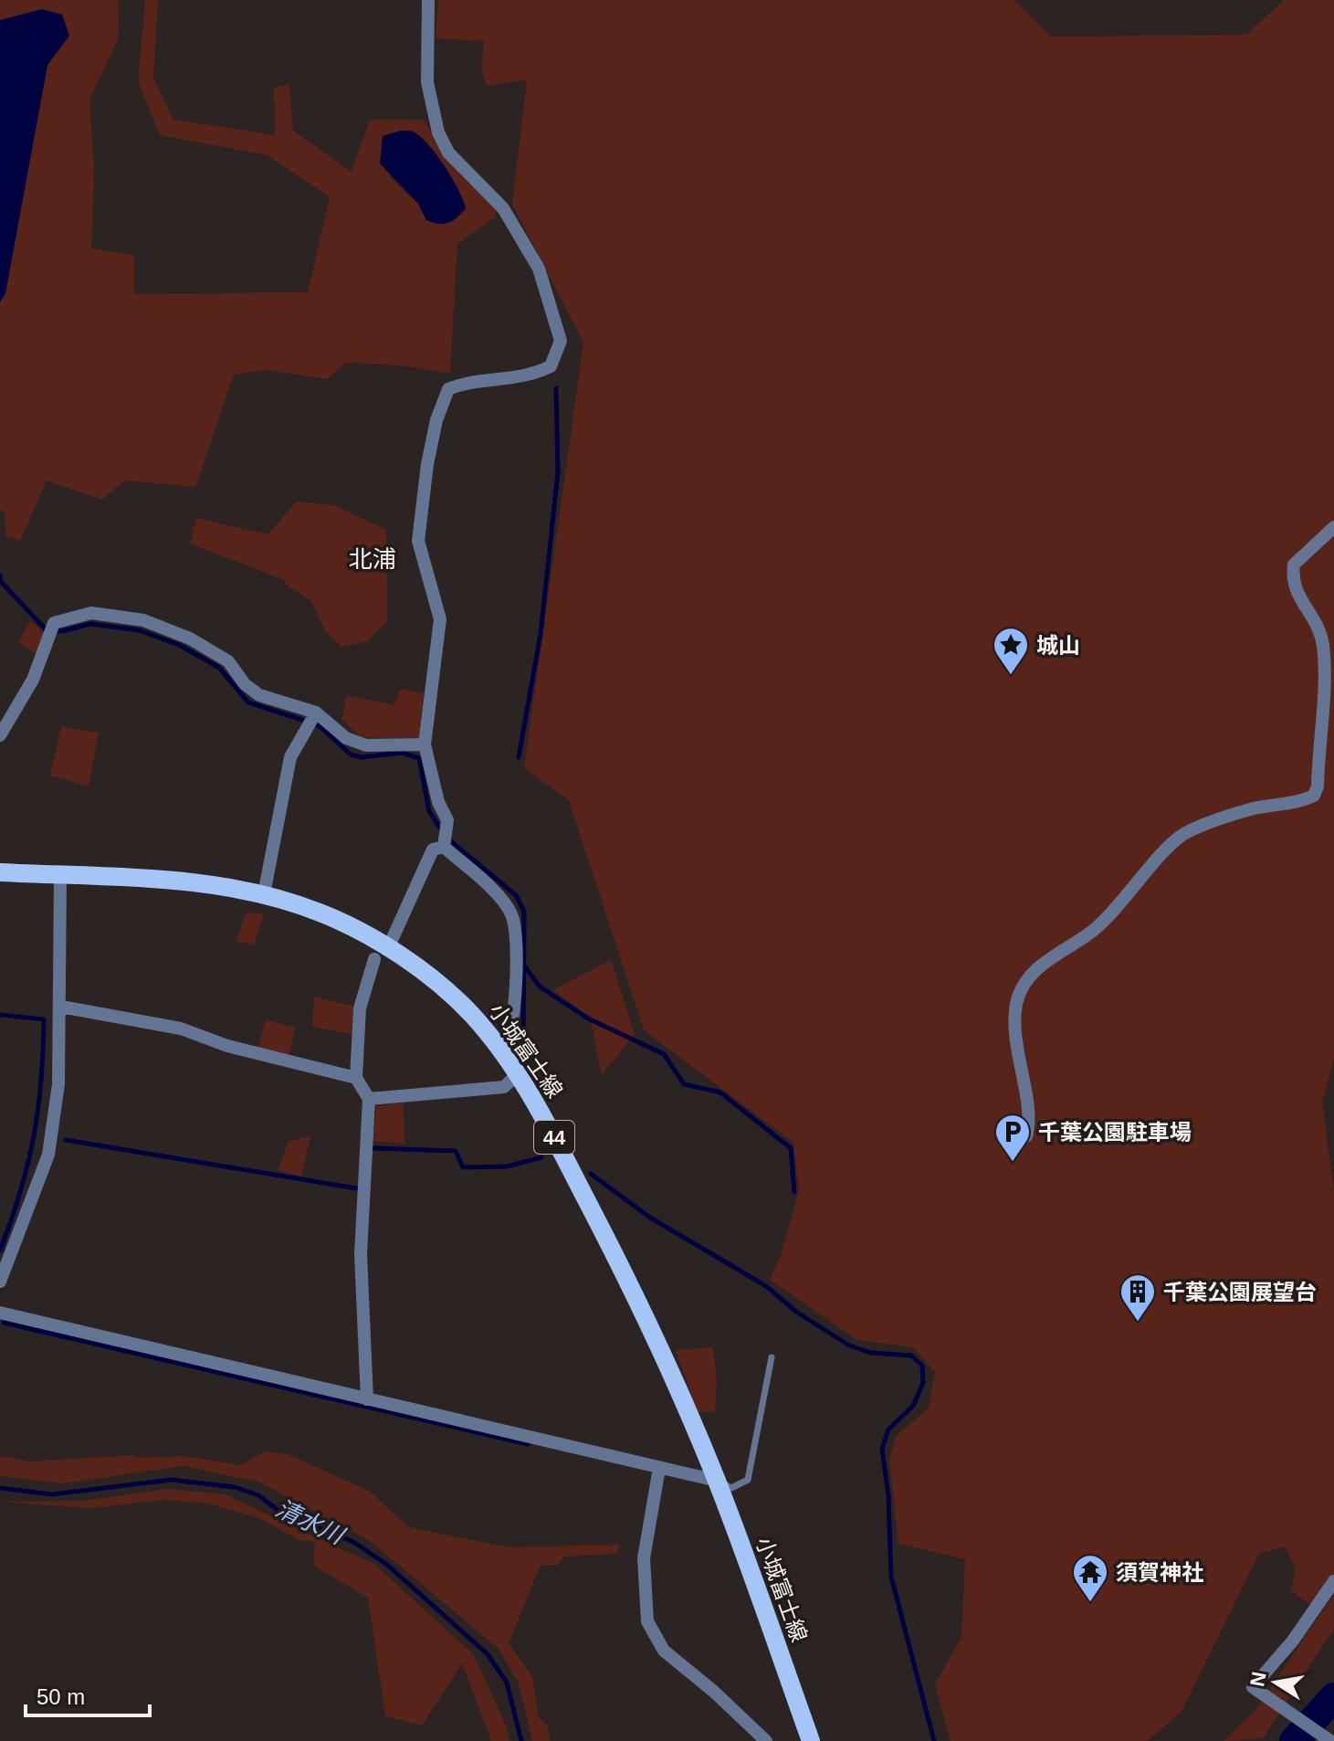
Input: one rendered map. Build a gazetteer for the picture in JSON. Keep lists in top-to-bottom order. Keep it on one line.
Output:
{"streets":{"main road":["小城富士線","44"]},"districts":["北浦"],"water":["清水川"],"places":{"place":["城山"],"parking":["千葉公園駐車場"],"building":["千葉公園展望台"],"temple":["須賀神社"]},"scale_bar":"50 m","north":"left"}
